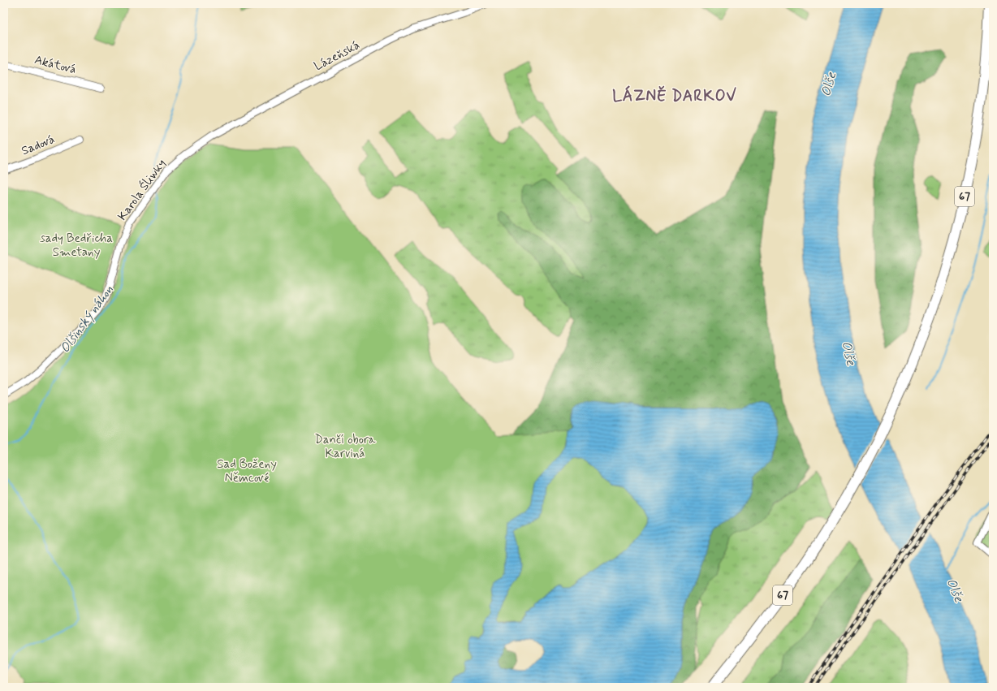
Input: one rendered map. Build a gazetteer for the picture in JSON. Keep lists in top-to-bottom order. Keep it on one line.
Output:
{"streets":{"main road":["67"],"street":["Lázeňská","Akátová","Sadová","Karola Śliwky"]},"crossings":[["Lázeňská","Karola Śliwky"]],"districts":["LÁZNĚ DARKOV"],"water":["Olše","Olšinský náhon"],"parks":["sady Bedřicha Smetany","Dančí obora Karviná","Sad Boženy Němcové"]}
